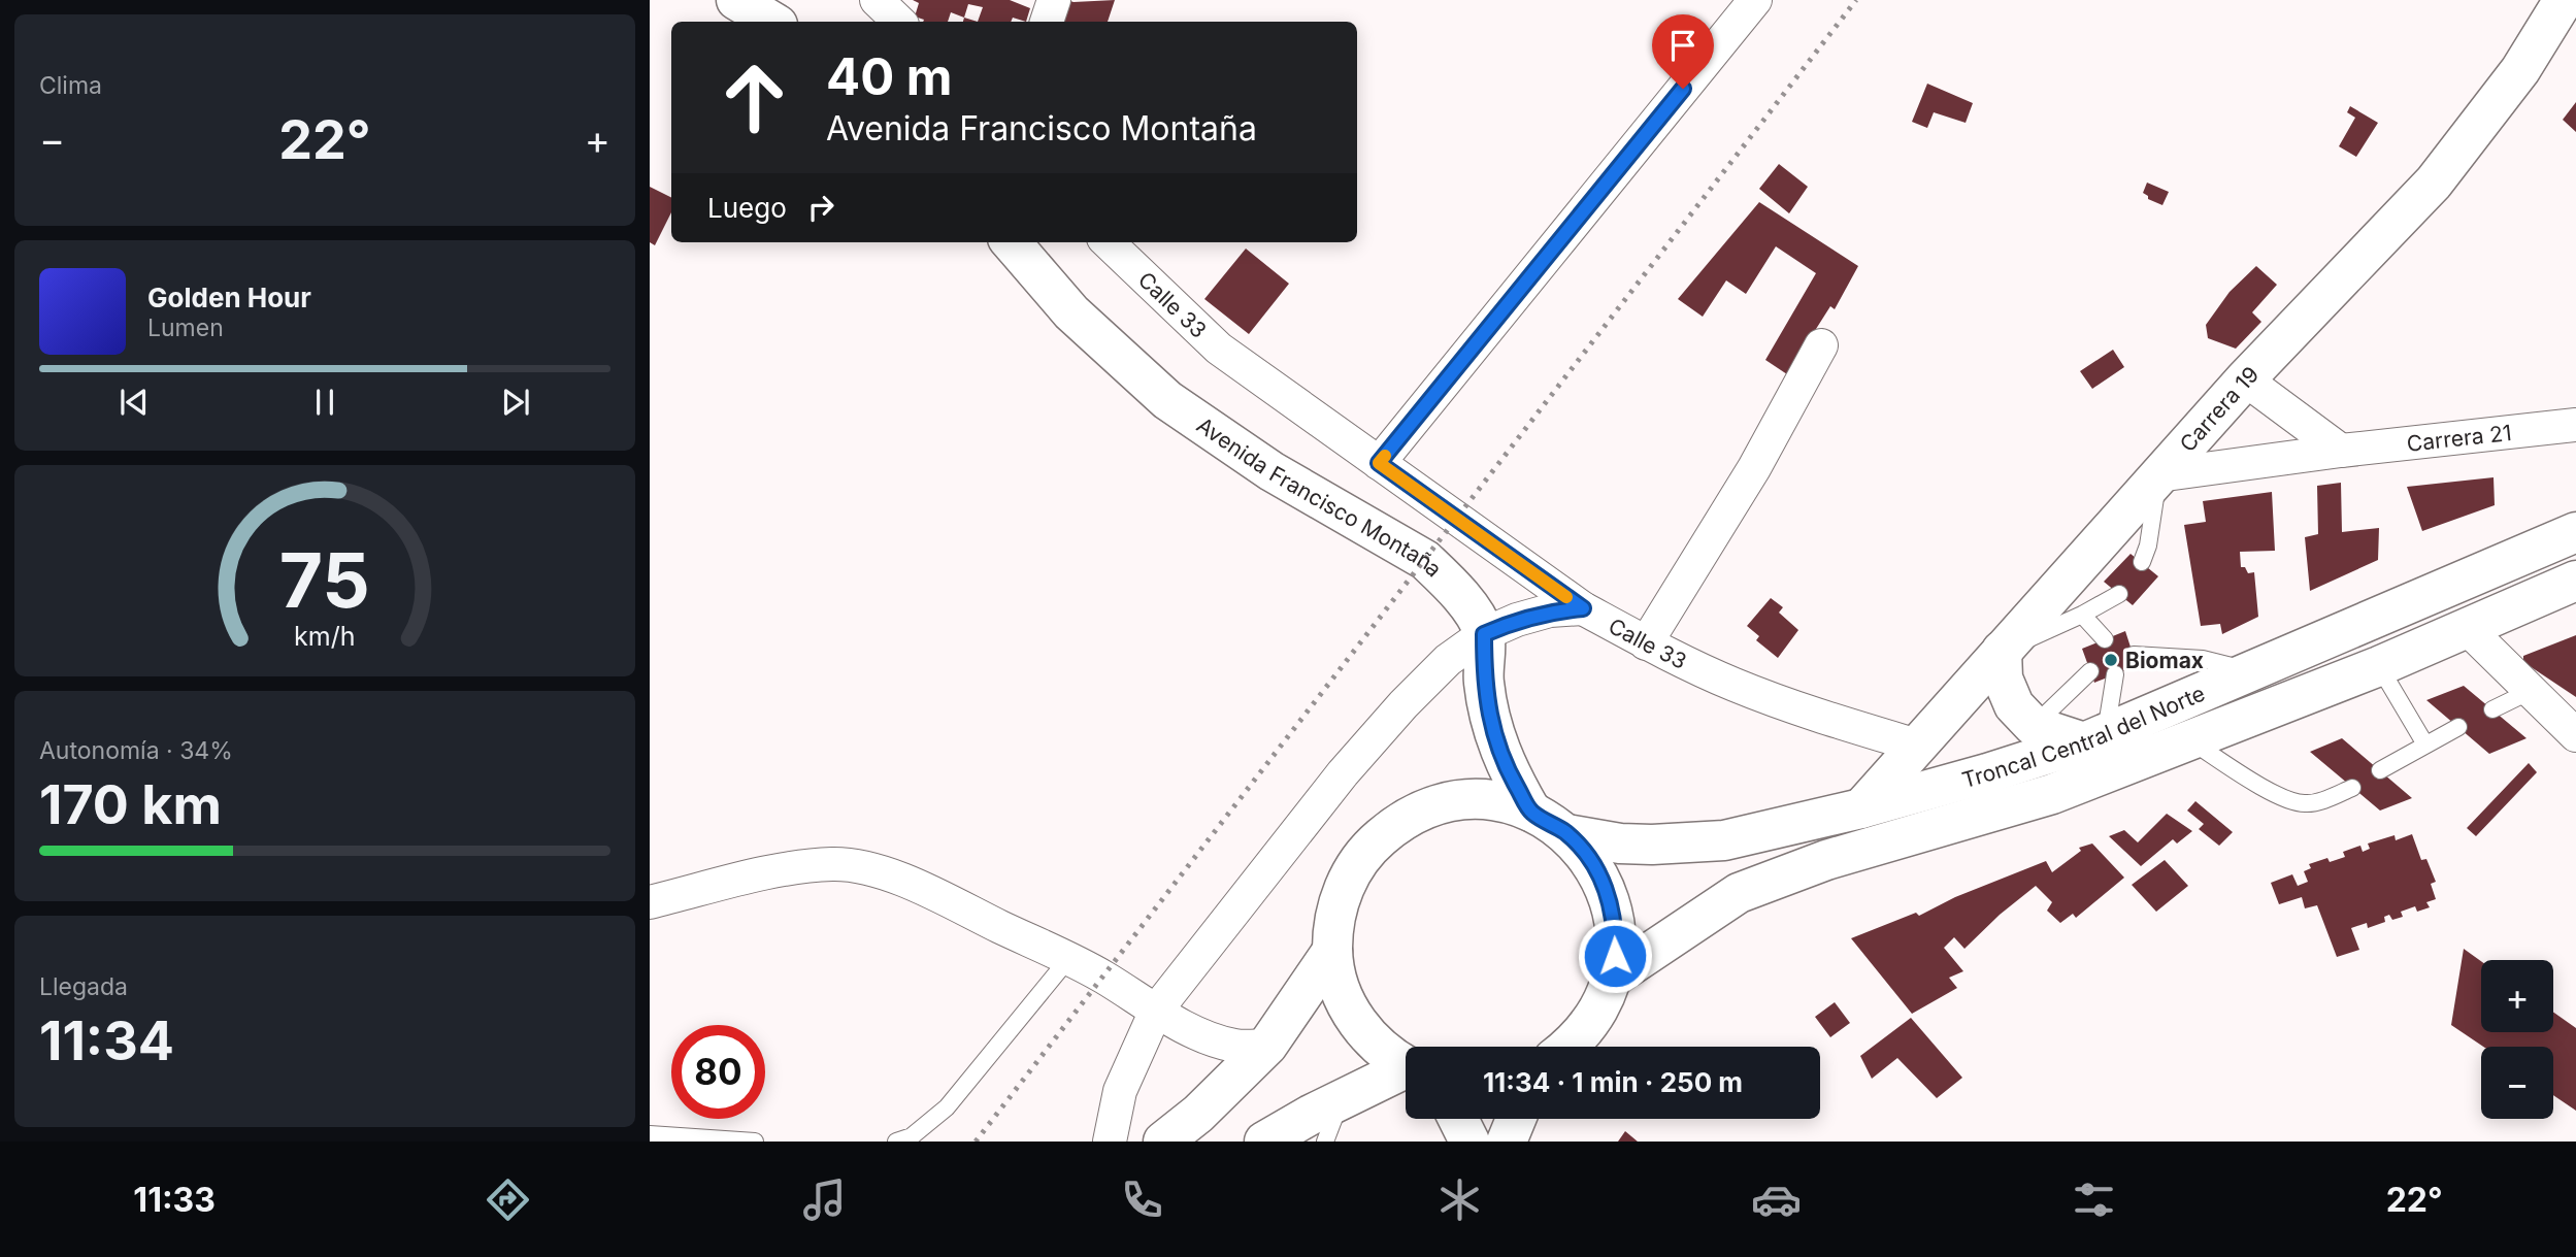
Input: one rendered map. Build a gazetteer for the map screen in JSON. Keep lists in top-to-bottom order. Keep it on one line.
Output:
{"streets":{"main road":["Carrera 19","Avenida Francisco Montaña","Troncal Central del Norte"],"street":["Calle 33","Carrera 21"]},"crossings":[["Calle 33","Carrera 19"],["Carrera 19","Carrera 21"],["Carrera 19","Troncal Central del Norte"]],"places":["Biomax"],"page":{"tile":["Clima",["Autonomía · 34%","170 km"],["Llegada","11:34"]],"turn":["40 m","Avenida Francisco Montaña"],"heat":["−","22°","+"],"then":"Luego","song":["Golden Hour","Lumen"],"map_buttons":["+","−"],"limit":"80","trip":"11:34 · 1 min · 250 m","tabs":["11:33","22°"],"gauge":["75","km/h"]}}
